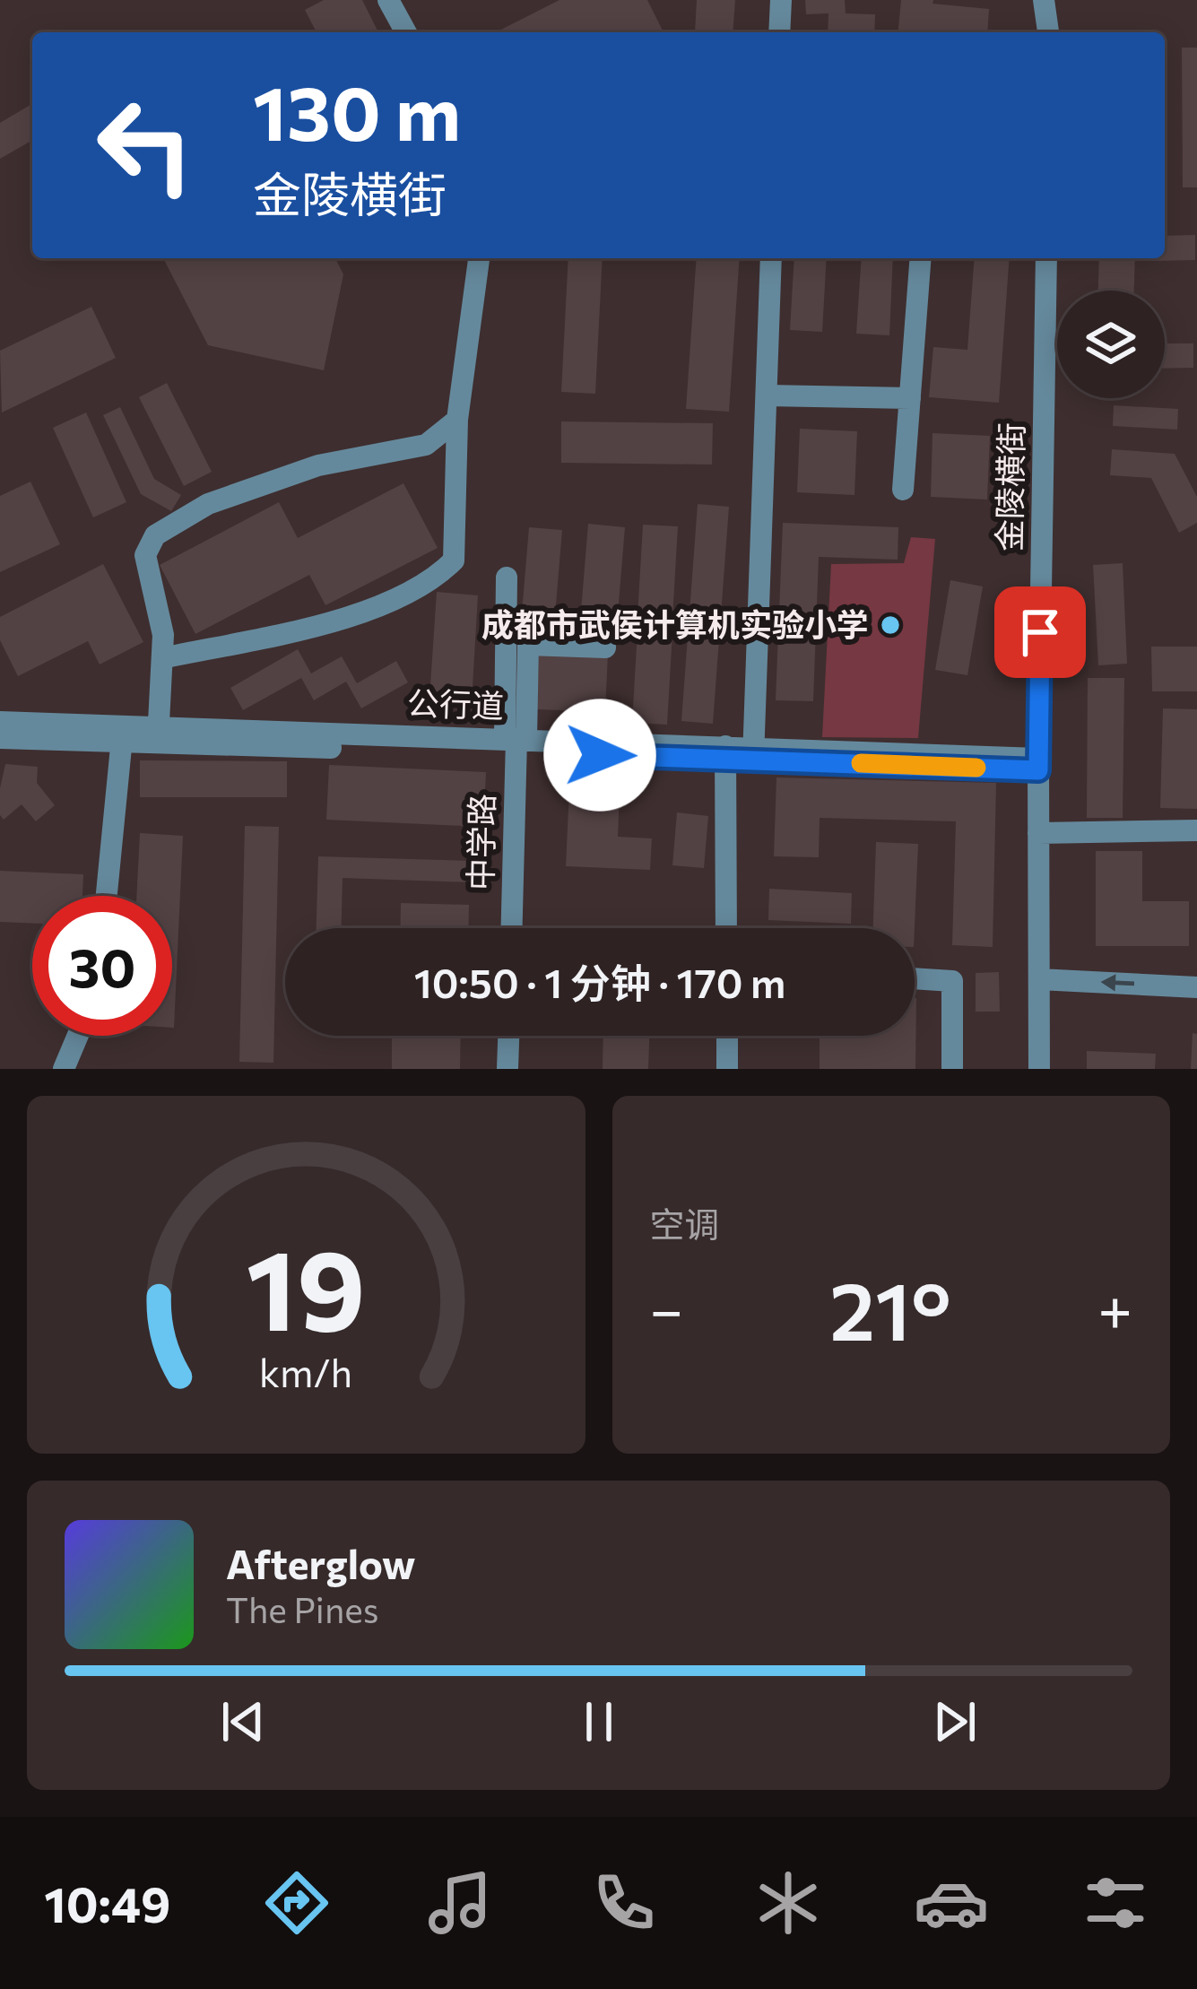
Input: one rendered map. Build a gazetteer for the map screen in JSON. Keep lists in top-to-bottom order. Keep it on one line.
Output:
{"streets":{"street":["金陵横街","公行道","中学路"]},"crossings":[["金陵横街","公行道"],["公行道","中学路"]],"places":["成都市武侯计算机实验小学"],"page":{"turn":["130 m","金陵横街"],"limit":"30","trip":"10:50 · 1 分钟 · 170 m","tile":"空调","heat":["−","21°","+"],"song":["Afterglow","The Pines"],"tabs":"10:49","gauge":["19","km/h"]}}
